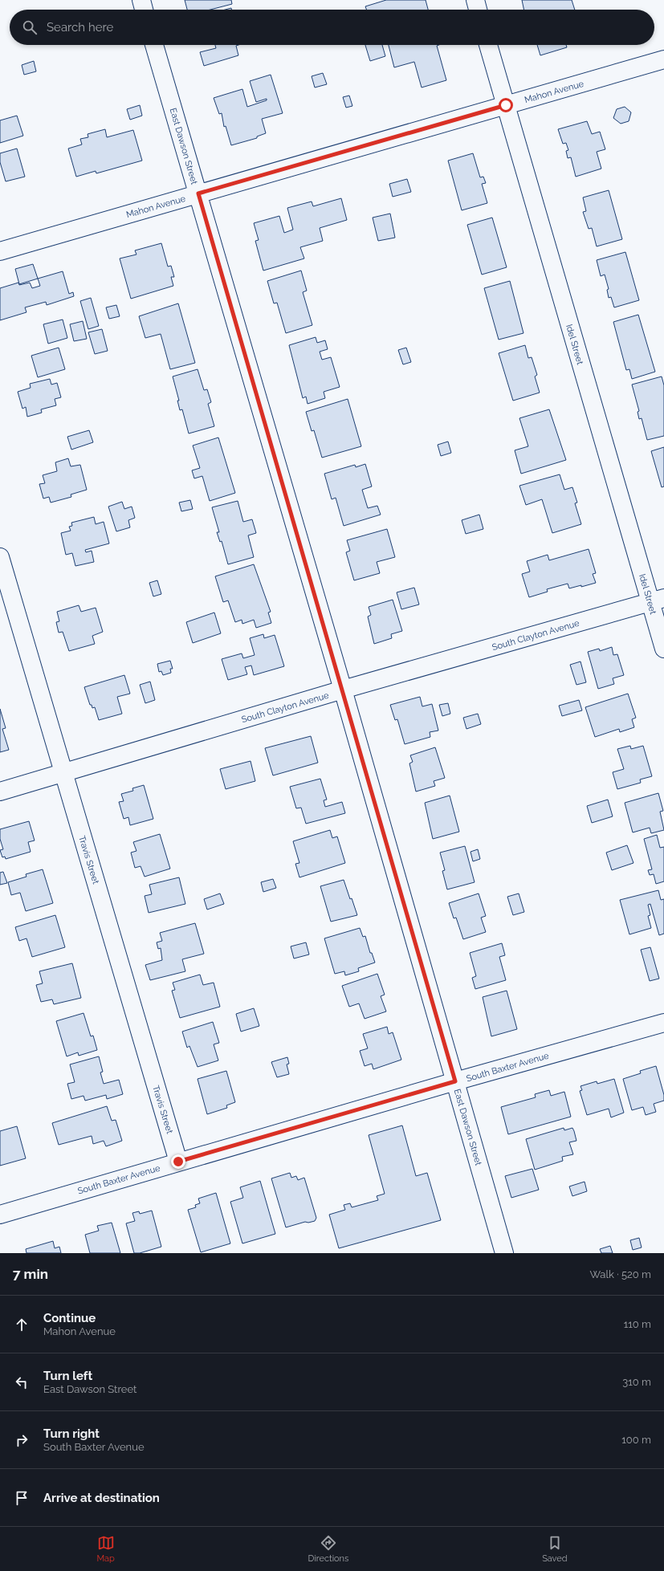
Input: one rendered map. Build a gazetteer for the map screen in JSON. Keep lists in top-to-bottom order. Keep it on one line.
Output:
{"streets":{"street":["Mahon Avenue","East Dawson Street","Idel Street","South Clayton Avenue","Travis Street","South Baxter Avenue"]},"crossings":[["Mahon Avenue","East Dawson Street"],["Mahon Avenue","Idel Street"],["East Dawson Street","South Clayton Avenue"],["East Dawson Street","South Baxter Avenue"],["Idel Street","South Clayton Avenue"],["South Clayton Avenue","Travis Street"],["Travis Street","South Baxter Avenue"]],"page":{"search":"Search here","heading":["7 min","Walk · 520 m"],"list":[["Continue","Mahon Avenue","110 m"],["Turn left","East Dawson Street","310 m"],["Turn right","South Baxter Avenue","100 m"],"Arrive at destination"],"nav":["Map","Directions","Saved"]}}
